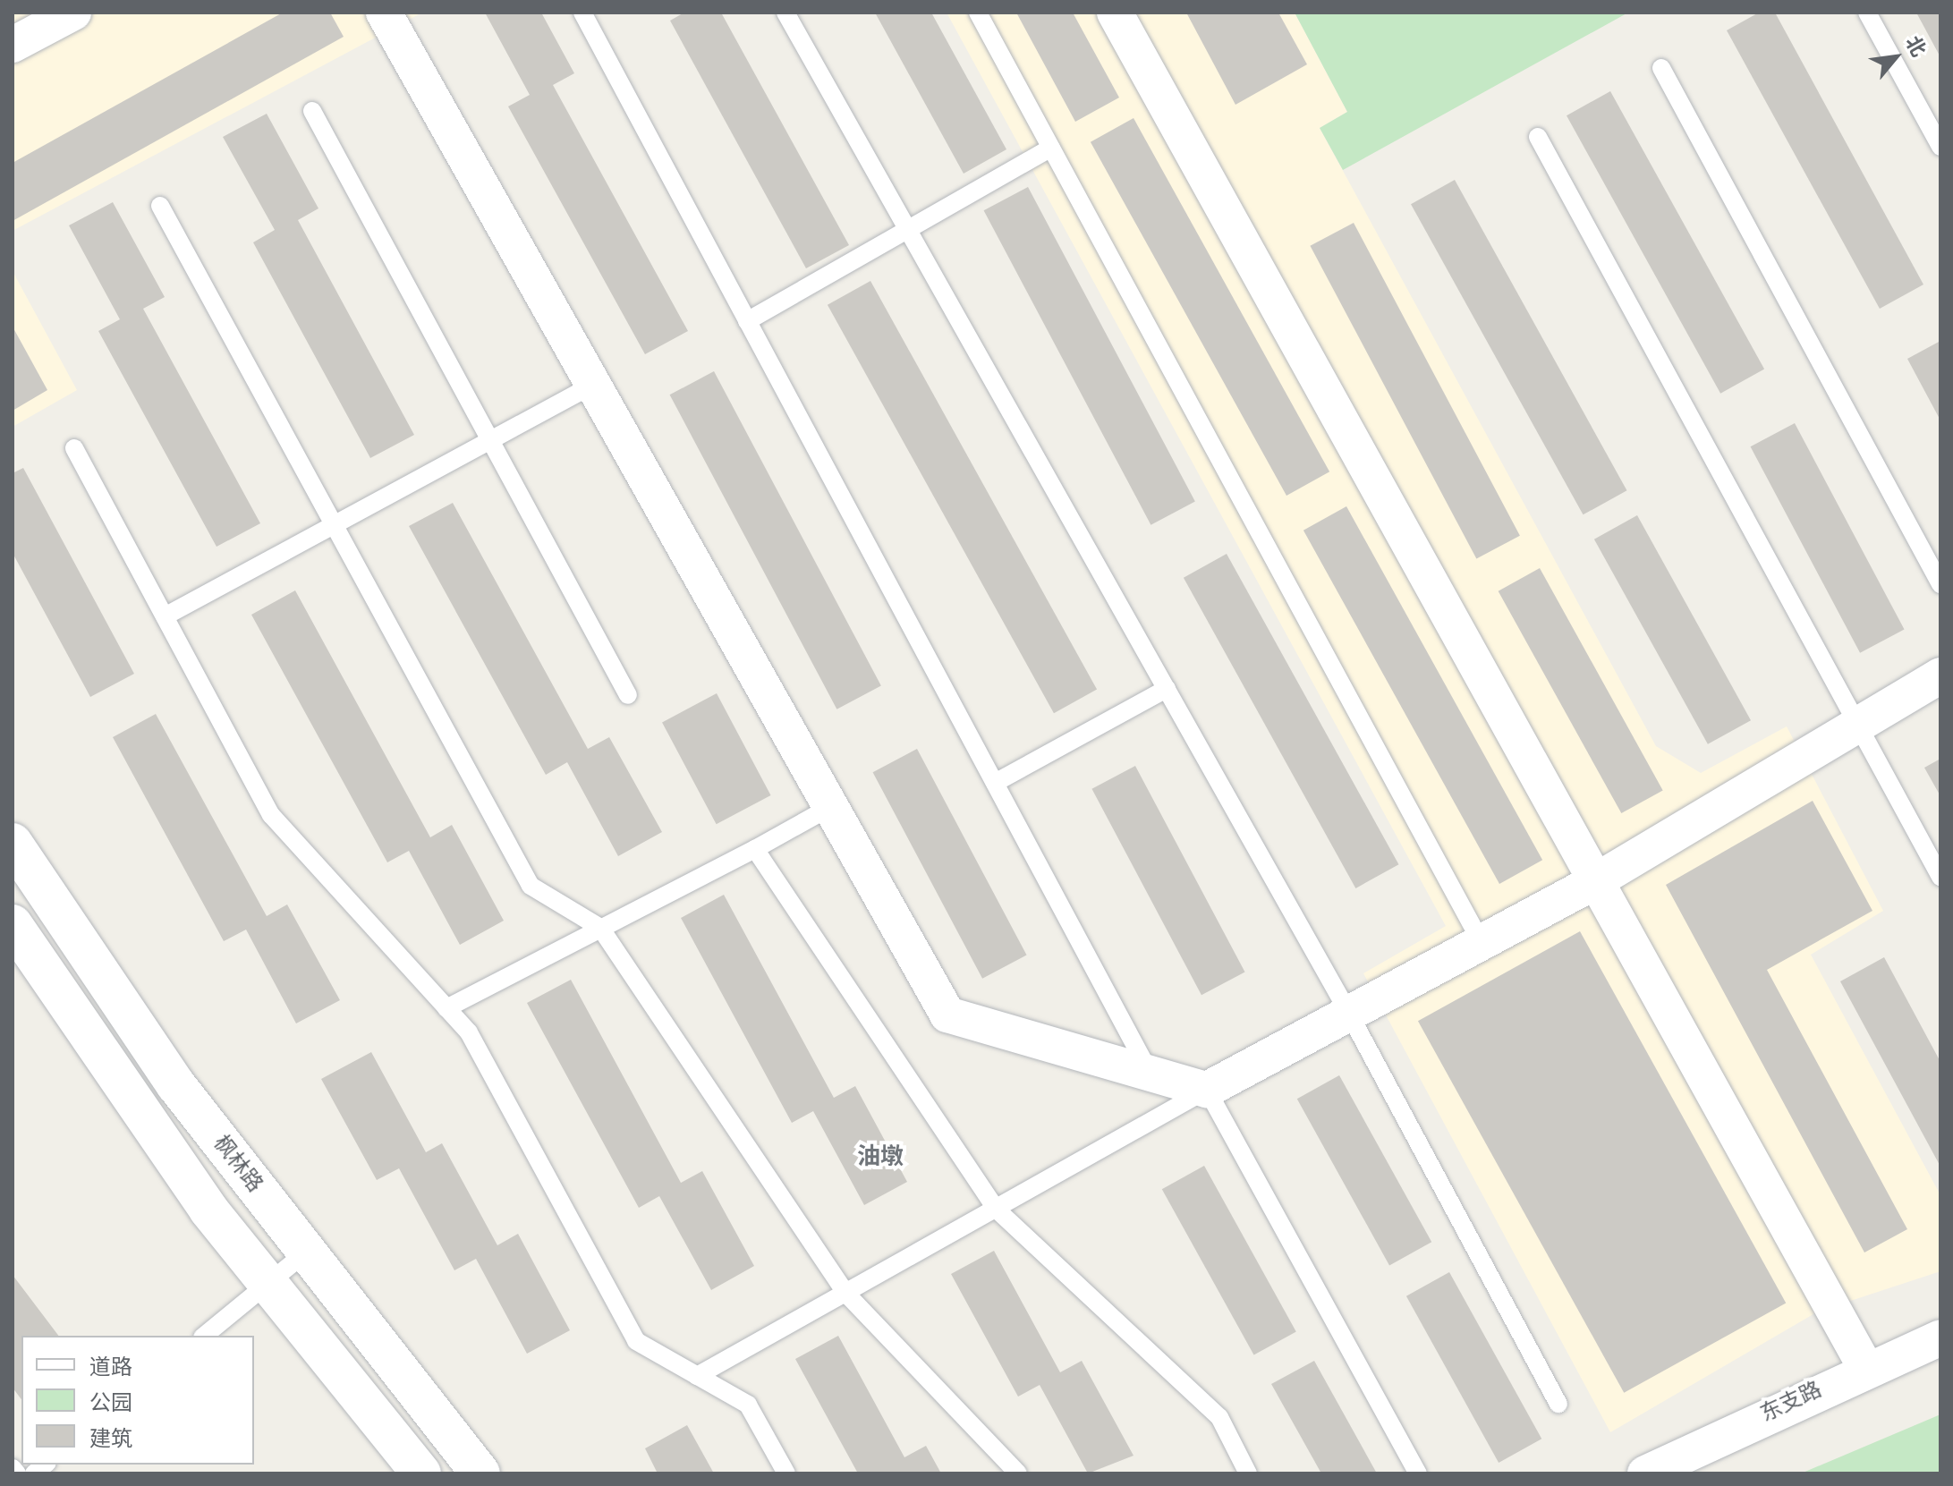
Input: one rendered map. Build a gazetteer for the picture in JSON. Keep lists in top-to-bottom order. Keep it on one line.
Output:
{"streets":{"main road":["枫林路"],"street":["东支路"]},"districts":["油墩"],"legend":["道路","公园","建筑"],"north":"top right"}
